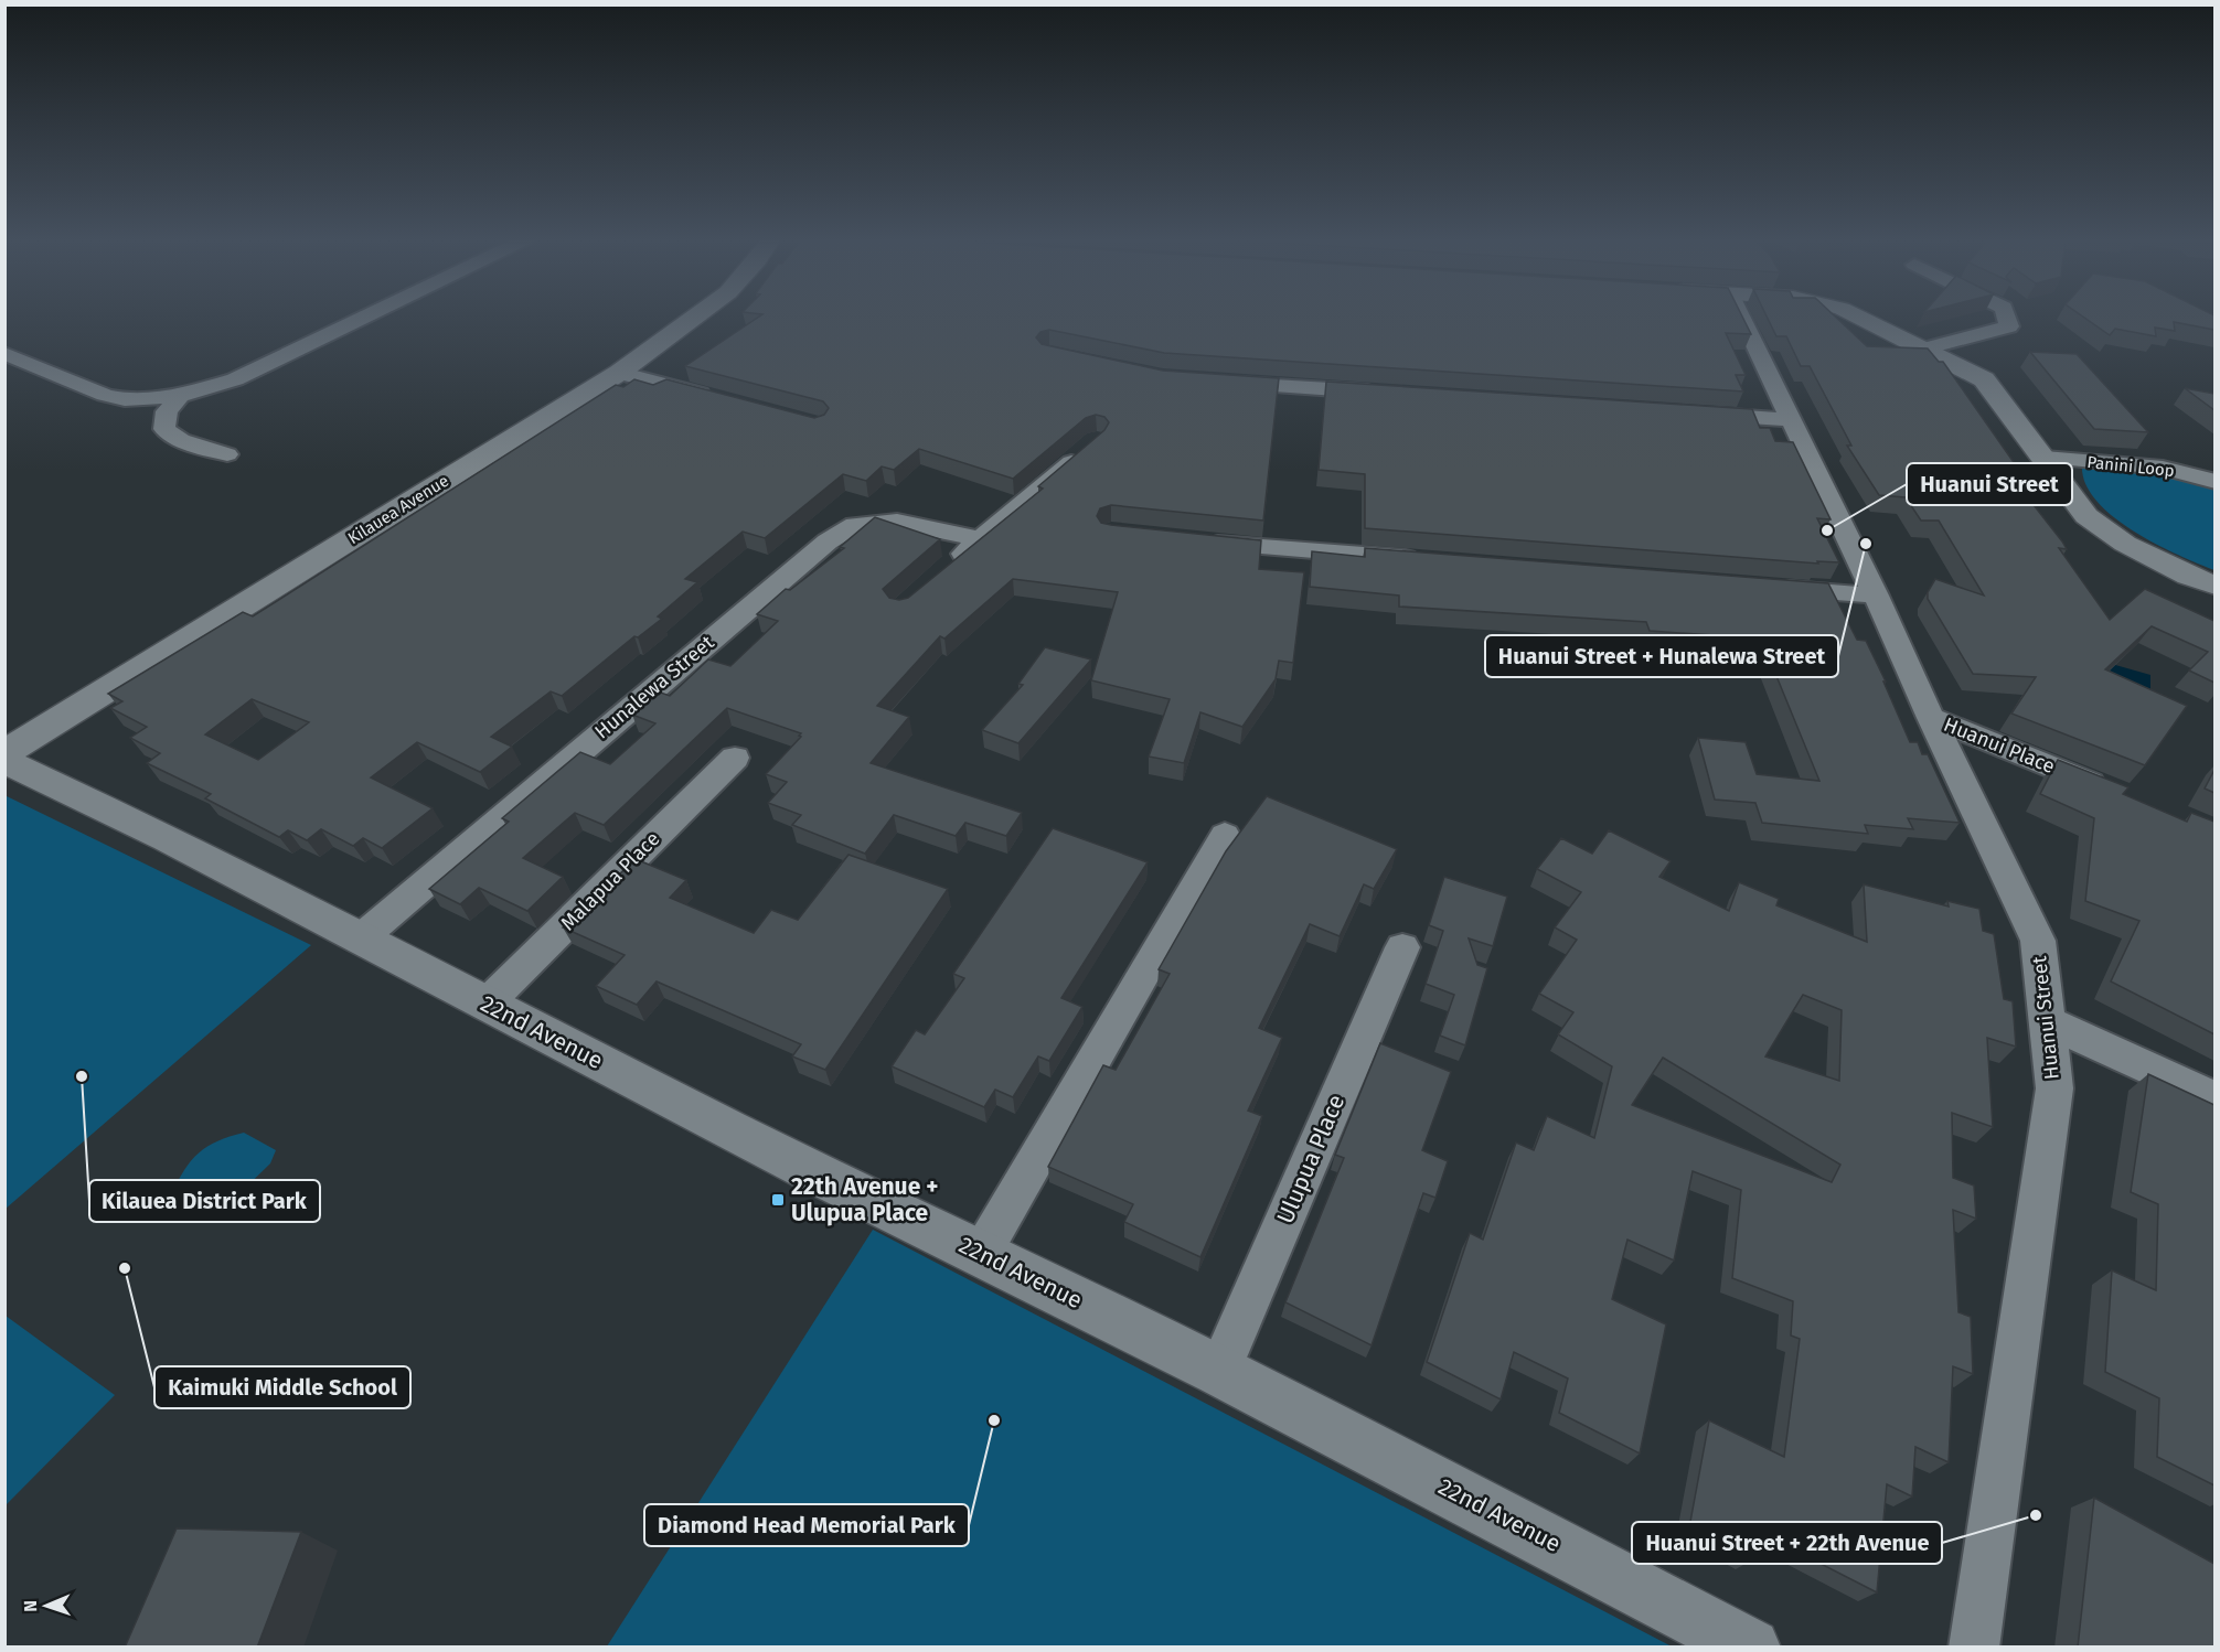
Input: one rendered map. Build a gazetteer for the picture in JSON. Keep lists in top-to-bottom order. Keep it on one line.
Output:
{"streets":{"street":["Panini Loop","Kilauea Avenue","Hunalewa Street","Huanui Place","Malapua Place","Huanui Street","22nd Avenue","Ulupua Place"]},"crossings":[["Hunalewa Street","22nd Avenue"],["Huanui Place","Huanui Street"],["Malapua Place","22nd Avenue"],["22nd Avenue","Ulupua Place"]],"places":{"other":["Huanui Street","Huanui Street + Hunalewa Street","Kilauea District Park","Kaimuki Middle School","Diamond Head Memorial Park","Huanui Street + 22th Avenue"],"transit":["22th Avenue + Ulupua Place"]},"north":"left"}
